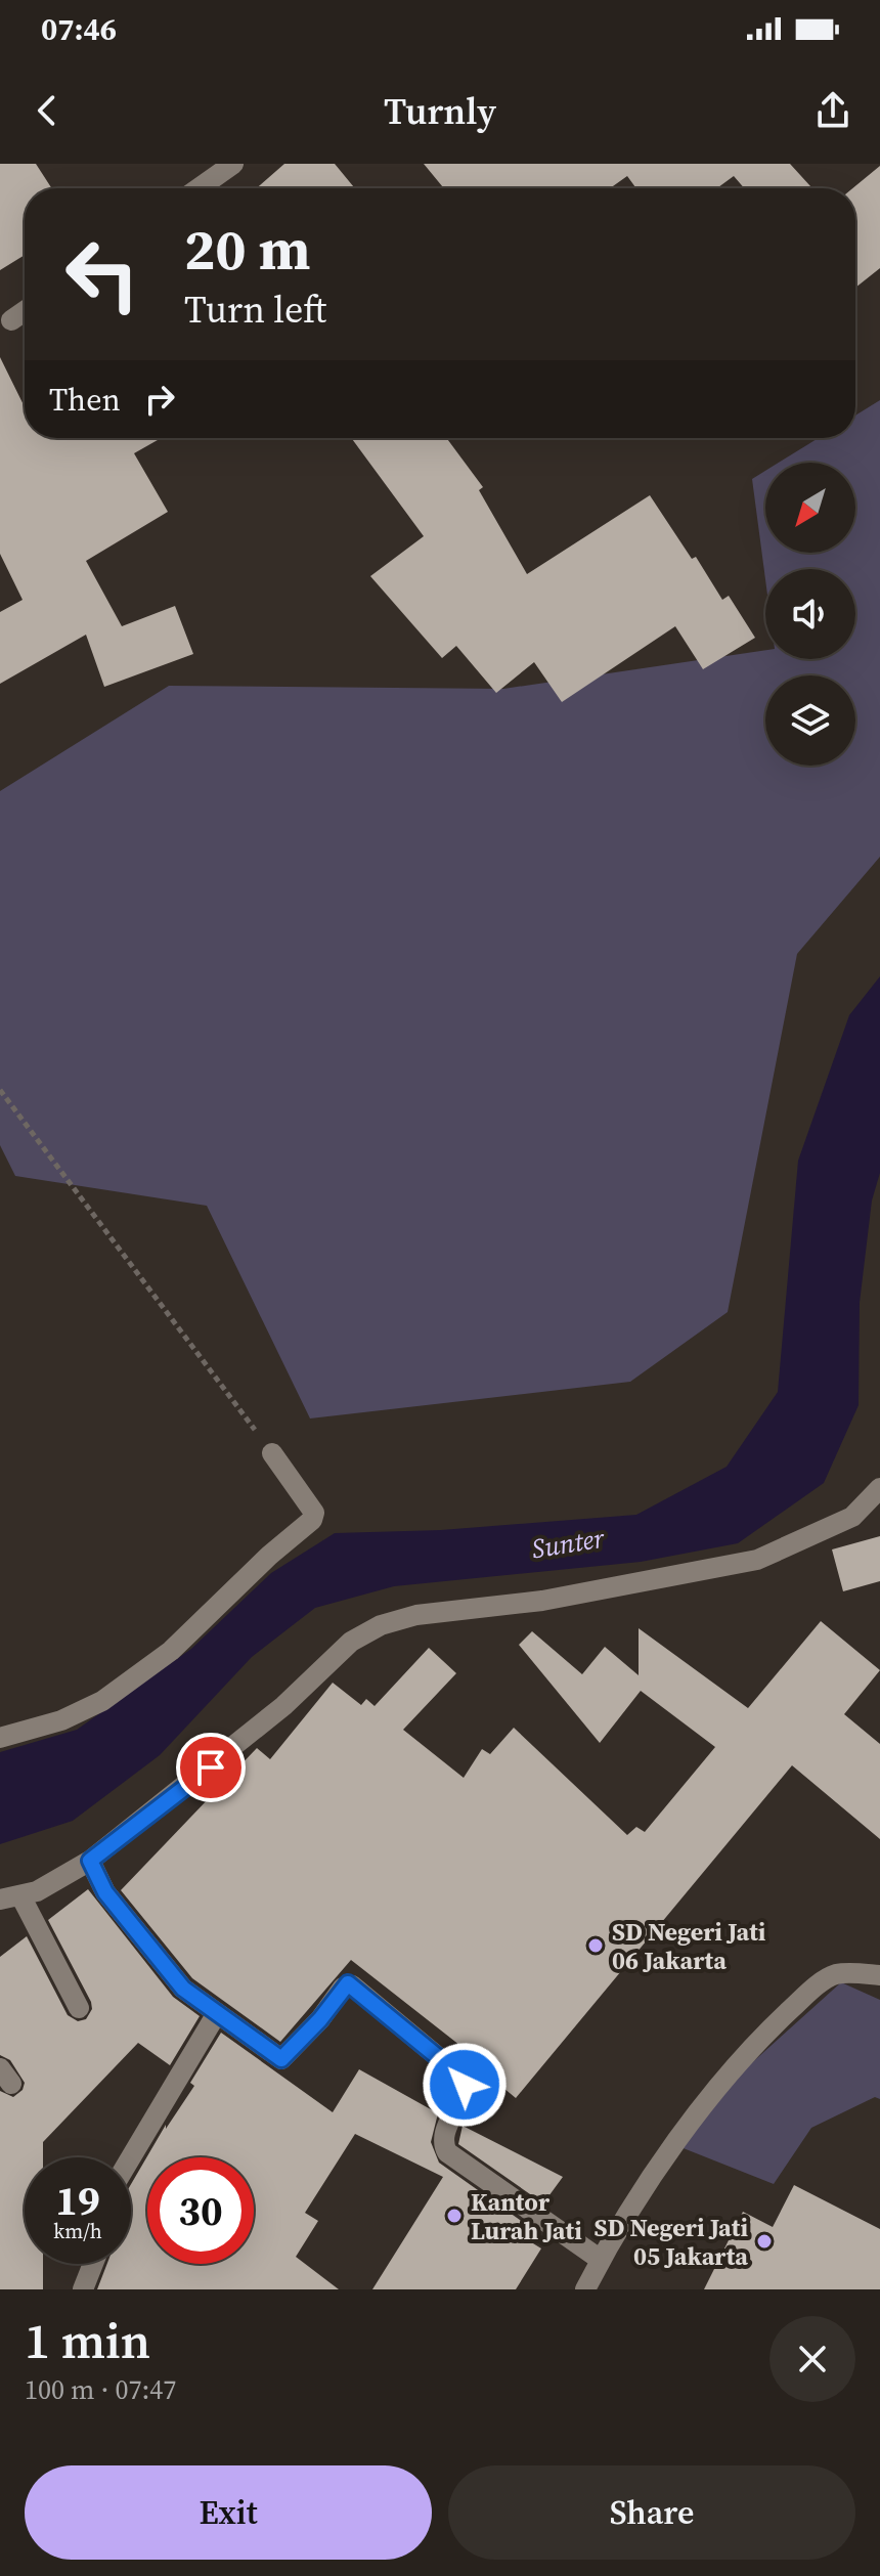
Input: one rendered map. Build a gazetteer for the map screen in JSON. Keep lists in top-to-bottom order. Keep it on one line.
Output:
{"water":["Sunter"],"places":["SD Negeri Jati 06 Jakarta","Kantor Lurah Jati","SD Negeri Jati 05 Jakarta"],"north":"bottom left","page":{"status":"07:46","header":"Turnly","turn":["20 m","Turn left"],"then":"Then","speed":"19 km/h","limit":"30","heading":["1 min","100 m · 07:47"],"buttons":["Exit","Share"]}}
